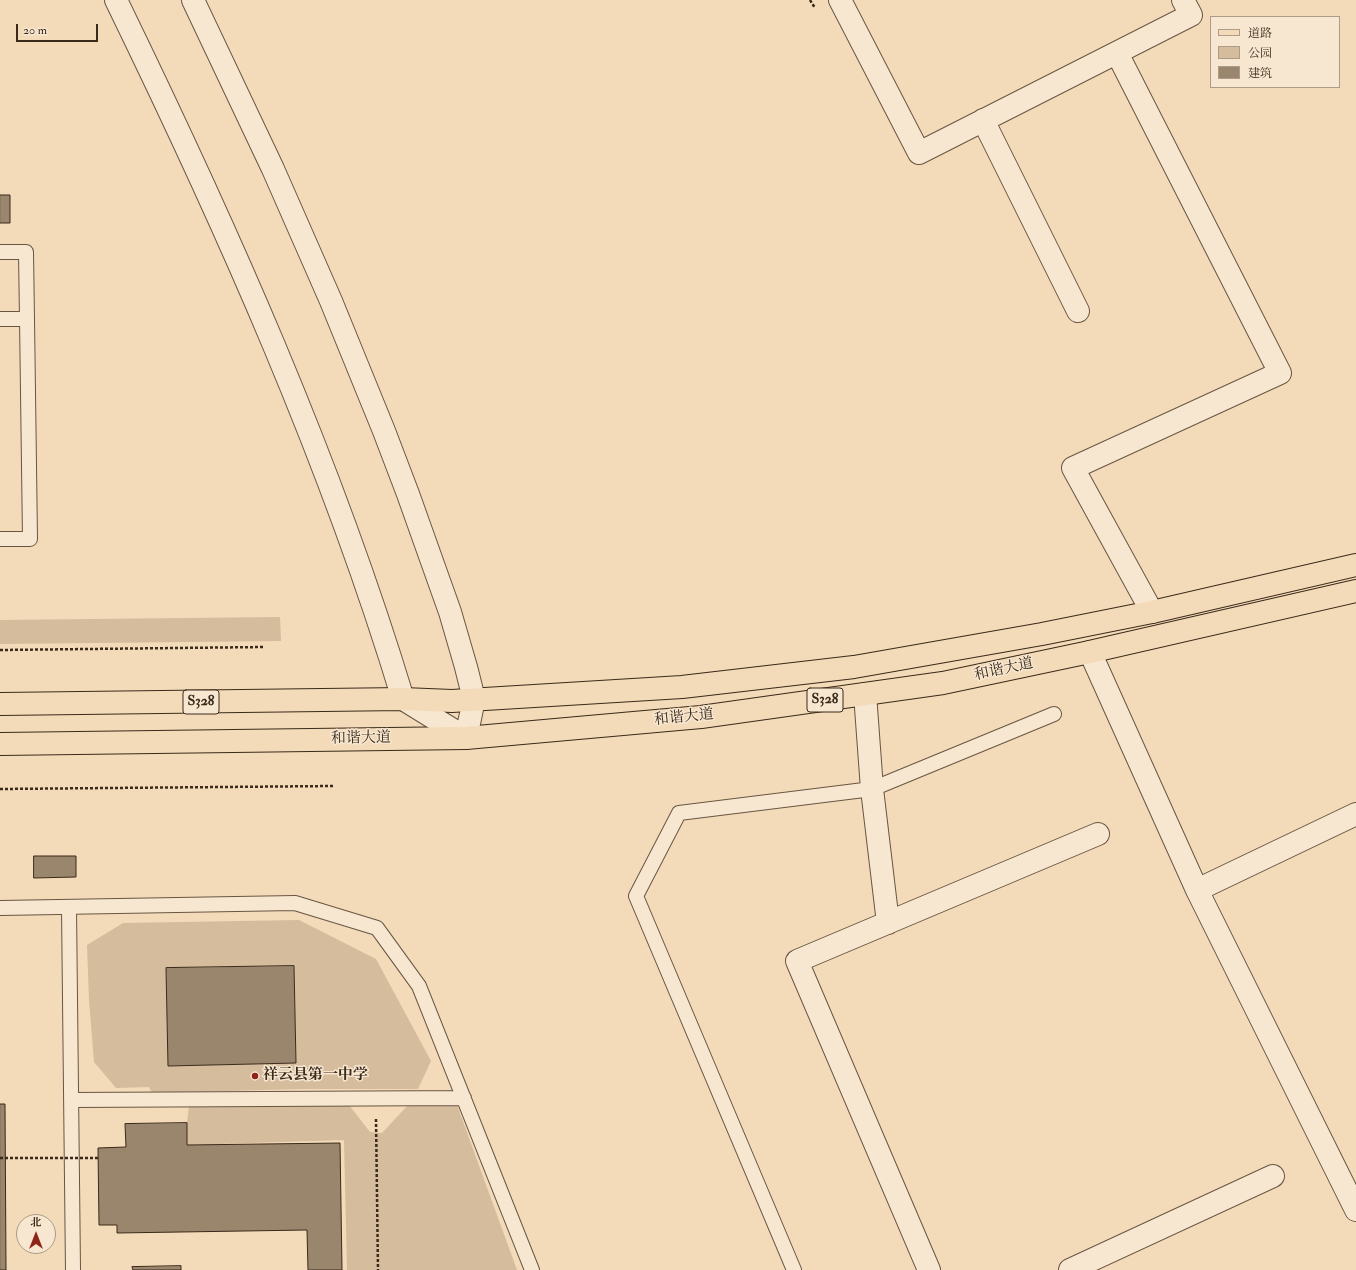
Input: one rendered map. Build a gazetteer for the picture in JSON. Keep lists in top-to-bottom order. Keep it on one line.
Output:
{"streets":{"main road":["和谐大道","S328"]},"places":["祥云县第一中学"],"legend":["道路","公园","建筑"],"scale_bar":"20 m","north":"top"}
